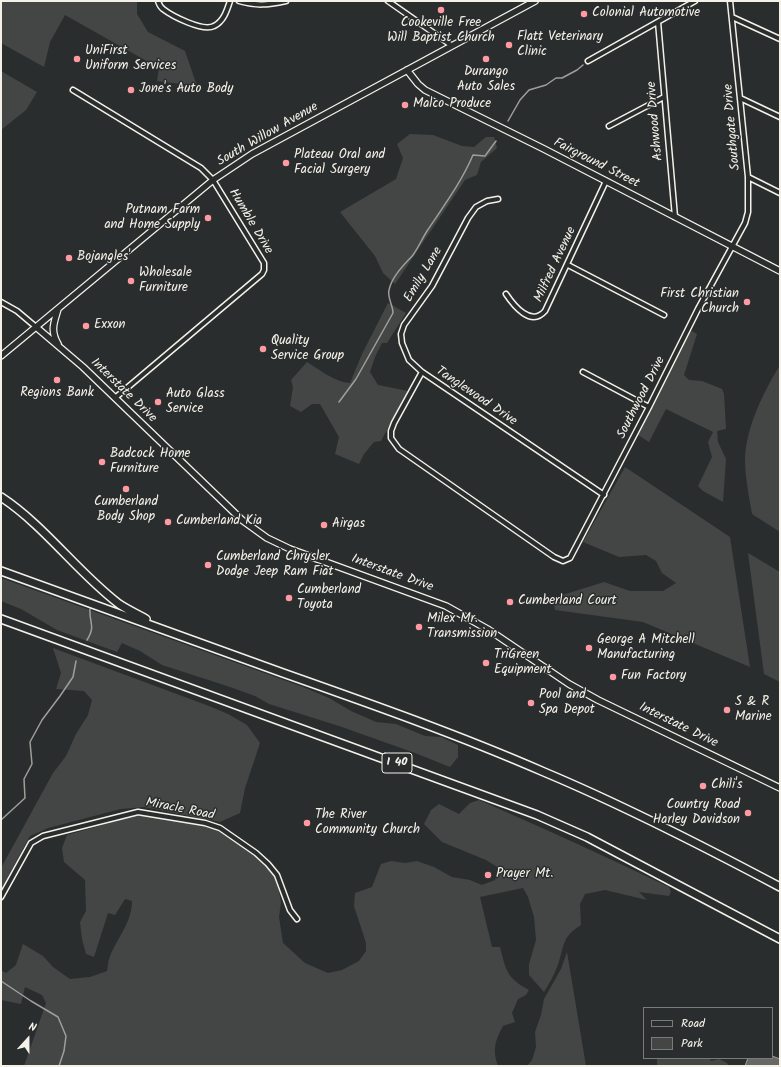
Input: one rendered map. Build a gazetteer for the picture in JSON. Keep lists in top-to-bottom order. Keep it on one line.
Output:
{"streets":{"highway":["I 40"],"main road":["South Willow Avenue","Fairground Street","Interstate Drive"],"street":["Ashwood Drive","Southgate Drive","Humble Drive","Milfred Avenue","Emily Lane","Tanglewood Drive","Southwood Drive","Miracle Road"]},"crossings":[["Ashwood Drive","Fairground Street"],["Southgate Drive","Fairground Street"],["Southgate Drive","Southwood Drive"],["South Willow Avenue","Fairground Street"],["South Willow Avenue","Humble Drive"],["South Willow Avenue","Interstate Drive"],["Fairground Street","Milfred Avenue"],["Fairground Street","Southwood Drive"],["Humble Drive","Interstate Drive"],["Emily Lane","Tanglewood Drive"],["Tanglewood Drive","Southwood Drive"]],"places":["Cookeville Free Will Baptist Church","Colonial Automotive","Flatt Veterinary Clinic","UniFirst Uniform Services","Durango Auto Sales","Jone's Auto Body","Malco Produce","Plateau Oral and Facial Surgery","Putnam Farm and Home Supply","Bojangles'","Wholesale Furniture","First Christian Church","Exxon","Quality Service Group","Regions Bank","Auto Glass Service","Badcock Home Furniture","Cumberland Body Shop","Cumberland Kia","Airgas","Cumberland Chrysler Dodge Jeep Ram Fiat","Cumberland Toyota","Cumberland Court","Milex Mr. Transmission","George A Mitchell Manufacturing","TriGreen Equipment","Fun Factory","Pool and Spa Depot","S & R Marine","Chili's","Country Road Harley Davidson","The River Community Church","Prayer Mt."],"legend":["Road","Park"],"north":"top"}
